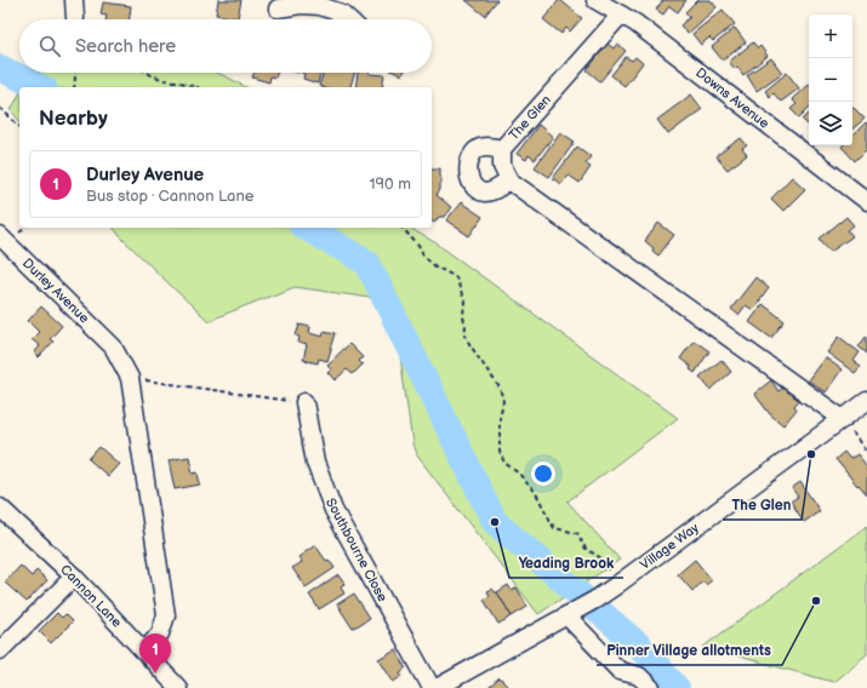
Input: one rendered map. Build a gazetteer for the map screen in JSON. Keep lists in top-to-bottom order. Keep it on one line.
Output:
{"streets":{"street":["Downs Avenue","The Glen","Durley Avenue","Village Way","Southbourne Close","Cannon Lane"]},"crossings":[["Downs Avenue","The Glen"],["Durley Avenue","Cannon Lane"]],"places":["The Glen","Yeading Brook","Pinner Village allotments"],"page":{"map_buttons":["+","−"],"search":"Search here","heading":"Nearby","list":[{"mark":"1","name":"Durley Avenue","note":"Bus stop · Cannon Lane","value":"190 m"}],"pins":"1"}}
